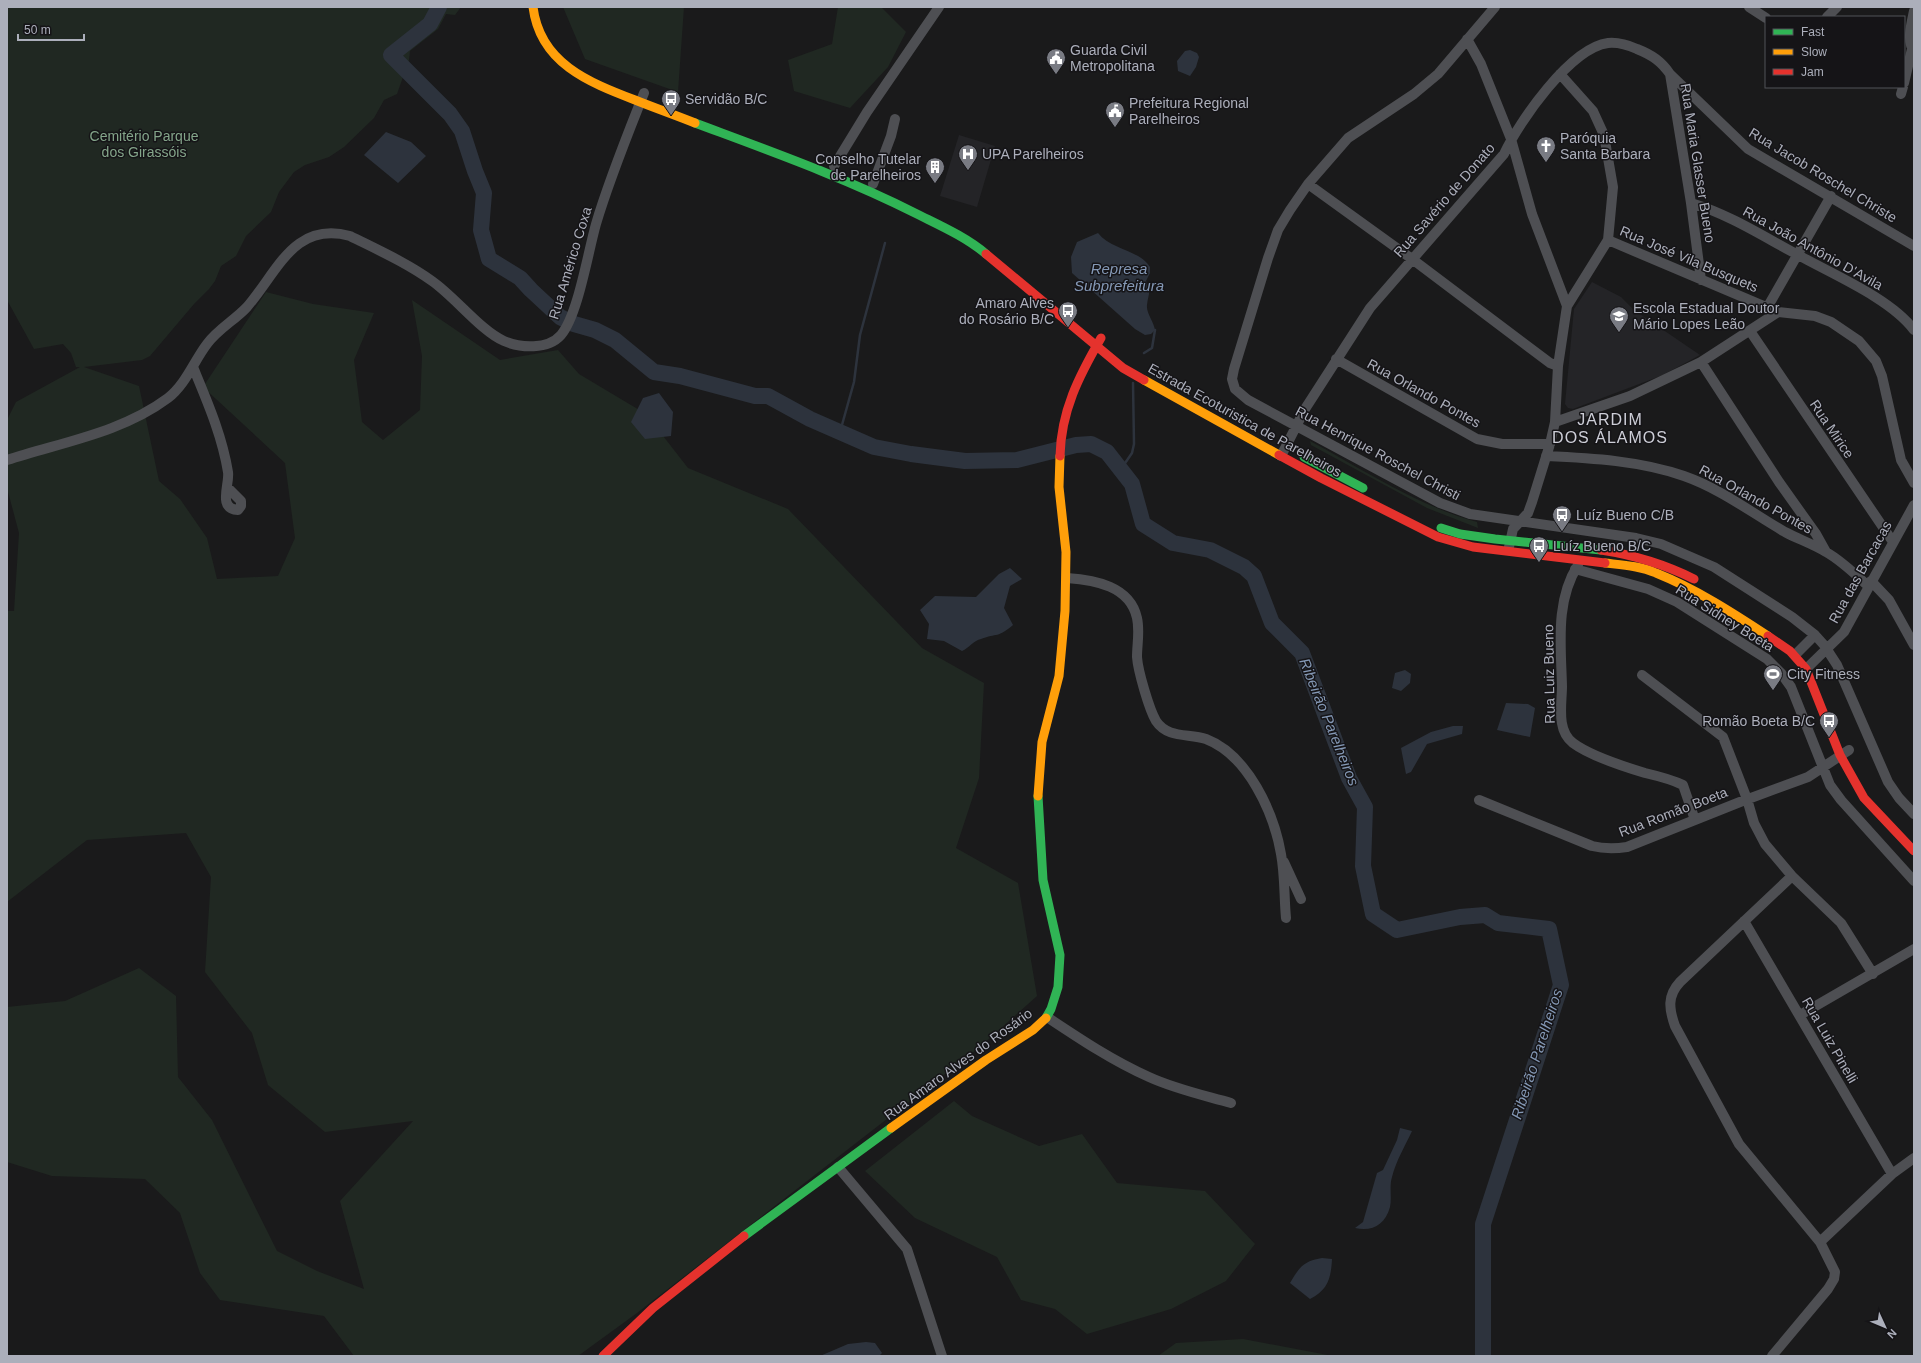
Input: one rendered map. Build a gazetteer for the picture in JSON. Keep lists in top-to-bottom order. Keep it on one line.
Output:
{"streets":{"main road":["Estrada Ecoturistica de Parelheiros","Rua Amaro Alves do Rosário"],"street":["Rua Maria Glasser Bueno","Rua Jacob Roschel Christe","Rua Savério de Donato","Rua João Antônio D'Avila","Rua José Vila Busquets","Rua Américo Coxa","Rua Orlando Pontes","Rua Mirice","Rua Henrique Roschel Christi","Rua das Barcacas","Rua Sidney Boeta","Rua Luiz Bueno","Rua Romão Boeta","Rua Luiz Pinelli"]},"crossings":[["Rua Maria Glasser Bueno","Rua Jacob Roschel Christe"],["Rua Maria Glasser Bueno","Rua Savério de Donato"],["Rua Maria Glasser Bueno","Rua João Antônio D'Avila"],["Rua Maria Glasser Bueno","Rua José Vila Busquets"],["Rua Jacob Roschel Christe","Rua Savério de Donato"],["Rua Savério de Donato","Rua Orlando Pontes"],["Rua Savério de Donato","Estrada Ecoturistica de Parelheiros"],["Rua Savério de Donato","Rua Henrique Roschel Christi"],["Rua Américo Coxa","Estrada Ecoturistica de Parelheiros"],["Rua Orlando Pontes","Rua das Barcacas"],["Estrada Ecoturistica de Parelheiros","Rua Romão Boeta"],["Estrada Ecoturistica de Parelheiros","Rua Amaro Alves do Rosário"],["Rua Mirice","Rua das Barcacas"],["Rua Henrique Roschel Christi","Rua das Barcacas"],["Rua Sidney Boeta","Rua Luiz Bueno"],["Rua Sidney Boeta","Rua Romão Boeta"],["Rua Luiz Bueno","Rua Romão Boeta"]],"districts":["JARDIM DOS ÁLAMOS"],"water":["Represa Subprefeitura","Ribeirão Parelheiros"],"parks":["Cemitério Parque dos Girassóis"],"places":{"public building":["Guarda Civil Metropolitana","Prefeitura Regional Parelheiros"],"bus stop":["Servidão B/C","Amaro Alves do Rosário B/C","Luíz Bueno C/B","Luíz Bueno B/C","Romão Boeta B/C"],"church":["Paróquia Santa Barbara"],"hospital":["UPA Parelheiros"],"building":["Conselho Tutelar de Parelheiros"],"school or university":["Escola Estadual Doutor Mário Lopes Leão"],"sports":["City Fitness"]},"legend":["Fast","Slow","Jam"],"scale_bar":"50 m","north":"bottom right"}
